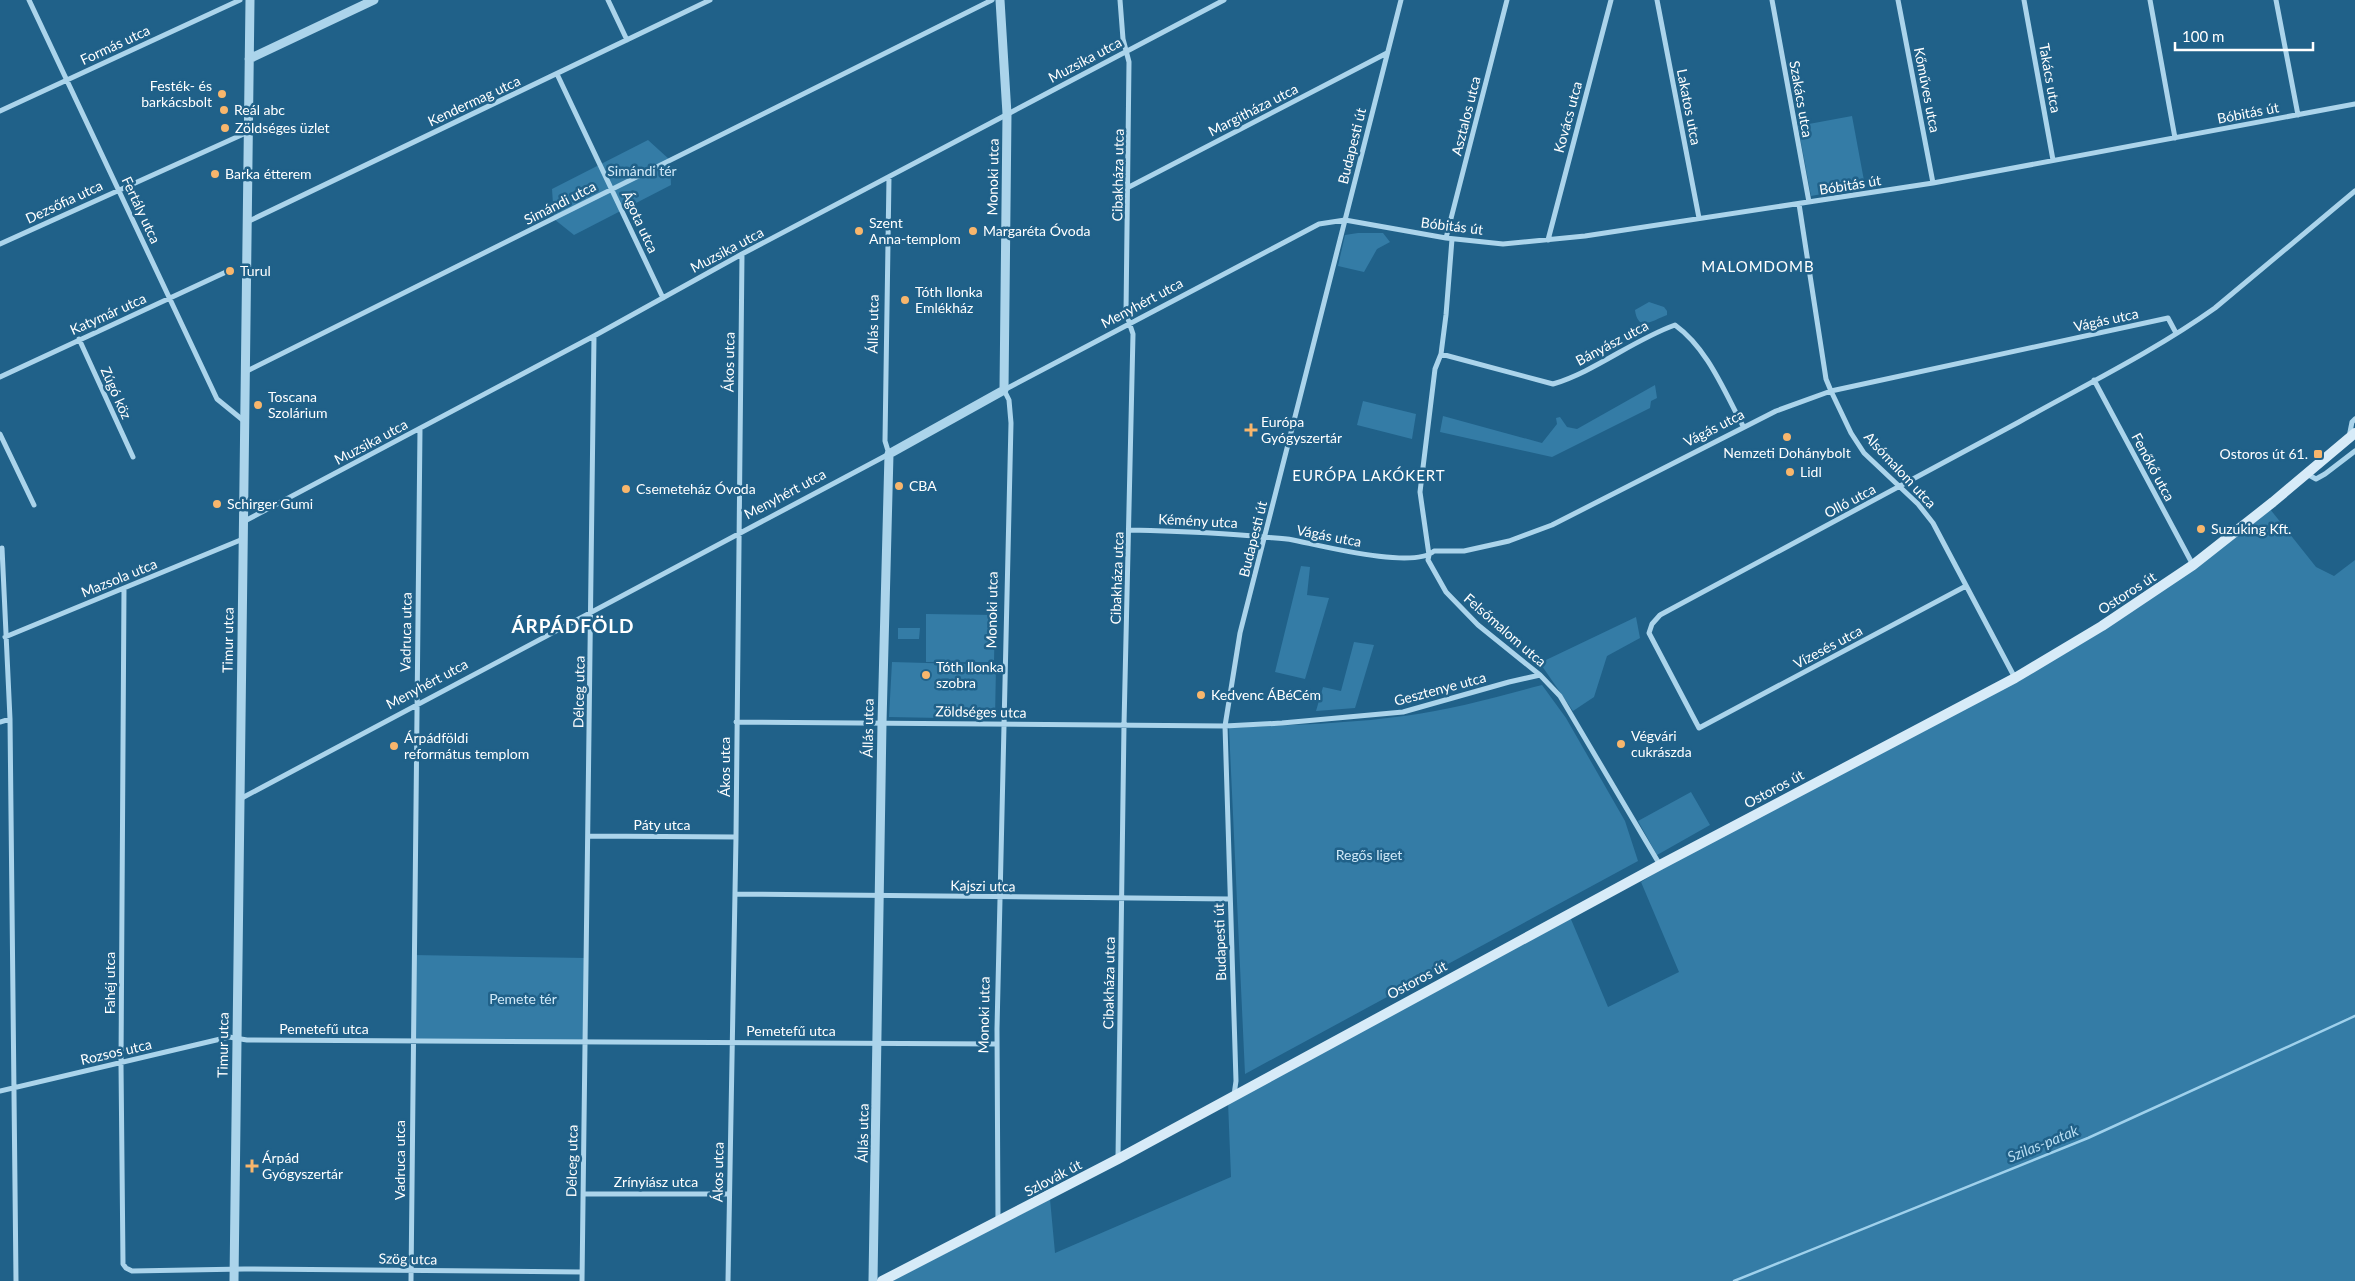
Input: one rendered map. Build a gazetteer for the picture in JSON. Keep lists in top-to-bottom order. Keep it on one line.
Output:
{"streets":{"main road":["Ostoros út","Szlovák út"],"street":["Formás utca","Muzsika utca","Takács utca","Kőműves utca","Szakács utca","Kendermag utca","Lakatos utca","Margitháza utca","Bóbitás út","Asztalos utca","Kovács utca","Budapesti út","Cibakháza utca","Monoki utca","Dezsőfia utca","Simándi utca","Fertály utca","Ágota utca","Menyhért utca","Katymár utca","Vágás utca","Állás utca","Bányász utca","Ákos utca","Zúgó köz","Fenőkő utca","Alsómalom utca","Olló utca","Kémény utca","Mazsola utca","Felsőmalom utca","Vadruca utca","Timur utca","Vízesés utca","Gesztenye utca","Délceg utca","Zöldséges utca","Páty utca","Kajszi utca","Fahéj utca","Pemetefű utca","Rozsos utca","Zrínyiász utca","Szög utca"]},"crossings":[["Formás utca","Fertály utca"],["Muzsika utca","Cibakháza utca"],["Muzsika utca","Monoki utca"],["Muzsika utca","Ágota utca"],["Muzsika utca","Állás utca"],["Muzsika utca","Ákos utca"],["Muzsika utca","Vadruca utca"],["Muzsika utca","Timur utca"],["Muzsika utca","Délceg utca"],["Takács utca","Bóbitás út"],["Kőműves utca","Bóbitás út"],["Szakács utca","Bóbitás út"],["Kendermag utca","Ágota utca"],["Kendermag utca","Timur utca"],["Lakatos utca","Bóbitás út"],["Margitháza utca","Budapesti út"],["Margitháza utca","Cibakháza utca"],["Bóbitás út","Asztalos utca"],["Bóbitás út","Kovács utca"],["Bóbitás út","Budapesti út"],["Bóbitás út","Menyhért utca"],["Bóbitás út","Alsómalom utca"],["Bóbitás út","Felsőmalom utca"],["Asztalos utca","Felsőmalom utca"],["Budapesti út","Menyhért utca"],["Budapesti út","Vágás utca"],["Budapesti út","Kémény utca"],["Budapesti út","Ostoros út"],["Budapesti út","Gesztenye utca"],["Budapesti út","Zöldséges utca"],["Budapesti út","Kajszi utca"],["Budapesti út","Szlovák út"],["Cibakháza utca","Menyhért utca"],["Cibakháza utca","Kémény utca"],["Cibakháza utca","Zöldséges utca"],["Cibakháza utca","Kajszi utca"],["Cibakháza utca","Szlovák út"],["Monoki utca","Menyhért utca"],["Monoki utca","Zöldséges utca"],["Monoki utca","Kajszi utca"],["Monoki utca","Pemetefű utca"],["Monoki utca","Szlovák út"],["Dezsőfia utca","Fertály utca"],["Dezsőfia utca","Timur utca"],["Simándi utca","Ágota utca"],["Simándi utca","Timur utca"],["Fertály utca","Katymár utca"],["Fertály utca","Timur utca"],["Menyhért utca","Állás utca"],["Menyhért utca","Ákos utca"],["Menyhért utca","Vadruca utca"],["Menyhért utca","Timur utca"],["Menyhért utca","Délceg utca"],["Katymár utca","Zúgó köz"],["Vágás utca","Bányász utca"],["Vágás utca","Alsómalom utca"],["Vágás utca","Kémény utca"],["Vágás utca","Felsőmalom utca"],["Állás utca","Zöldséges utca"],["Állás utca","Kajszi utca"],["Állás utca","Pemetefű utca"],["Bányász utca","Felsőmalom utca"],["Ákos utca","Zöldséges utca"],["Ákos utca","Páty utca"],["Ákos utca","Kajszi utca"],["Ákos utca","Pemetefű utca"],["Ákos utca","Zrínyiász utca"],["Fenőkő utca","Olló utca"],["Fenőkő utca","Ostoros út"],["Alsómalom utca","Olló utca"],["Alsómalom utca","Ostoros út"],["Alsómalom utca","Vízesés utca"],["Olló utca","Vízesés utca"],["Mazsola utca","Timur utca"],["Mazsola utca","Fahéj utca"],["Ostoros út","Felsőmalom utca"],["Ostoros út","Szlovák út"],["Felsőmalom utca","Gesztenye utca"],["Vadruca utca","Pemetefű utca"],["Vadruca utca","Szög utca"],["Timur utca","Fahéj utca"],["Timur utca","Pemetefű utca"],["Timur utca","Rozsos utca"],["Timur utca","Szög utca"],["Gesztenye utca","Zöldséges utca"],["Délceg utca","Páty utca"],["Délceg utca","Pemetefű utca"],["Délceg utca","Zrínyiász utca"],["Délceg utca","Szög utca"],["Fahéj utca","Rozsos utca"],["Fahéj utca","Szög utca"],["Pemetefű utca","Rozsos utca"]],"districts":["MALOMDOMB","EURÓPA LAKÓKERT","ÁRPÁDFÖLD"],"water":["Szilas-patak"],"parks":["Simándi tér","Regős liget","Pemete tér"],"places":{"other":["Festék- és barkácsbolt","Reál abc","Zöldséges üzlet","Barka étterem","Szent Anna-templom","Margaréta Óvoda","Turul","Tóth Ilonka Emlékház","Toscana Szolárium","Nemzeti Dohánybolt","Lidl","CBA","Csemeteház Óvoda","Schirger Gumi","Suzuking Kft.","Tóth Ilonka szobra","Kedvenc ÁBéCém","Végvári cukrászda","Árpádföldi református templom"],"health":["Európa Gyógyszertár","Árpád Gyógyszertár"],"transit":["Ostoros út 61."]},"scale_bar":"100 m"}
